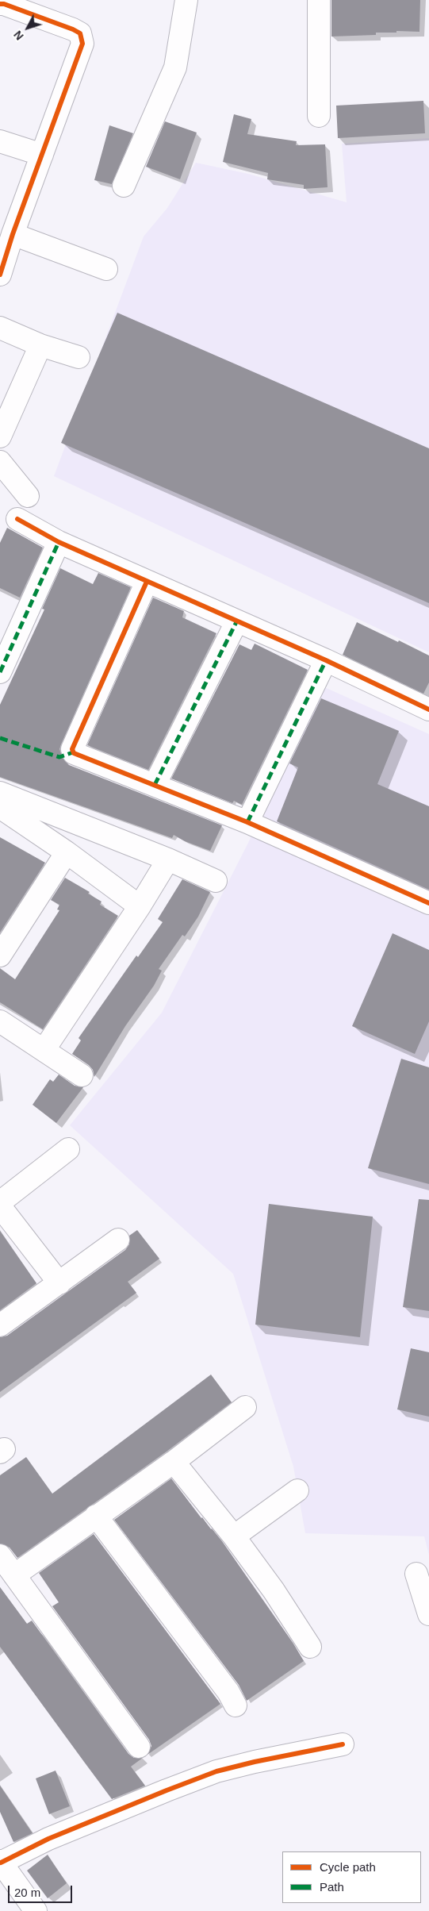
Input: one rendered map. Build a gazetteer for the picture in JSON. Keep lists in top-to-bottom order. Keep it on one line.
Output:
{"legend":["Cycle path","Path"],"scale_bar":"20 m","north":"bottom left"}
